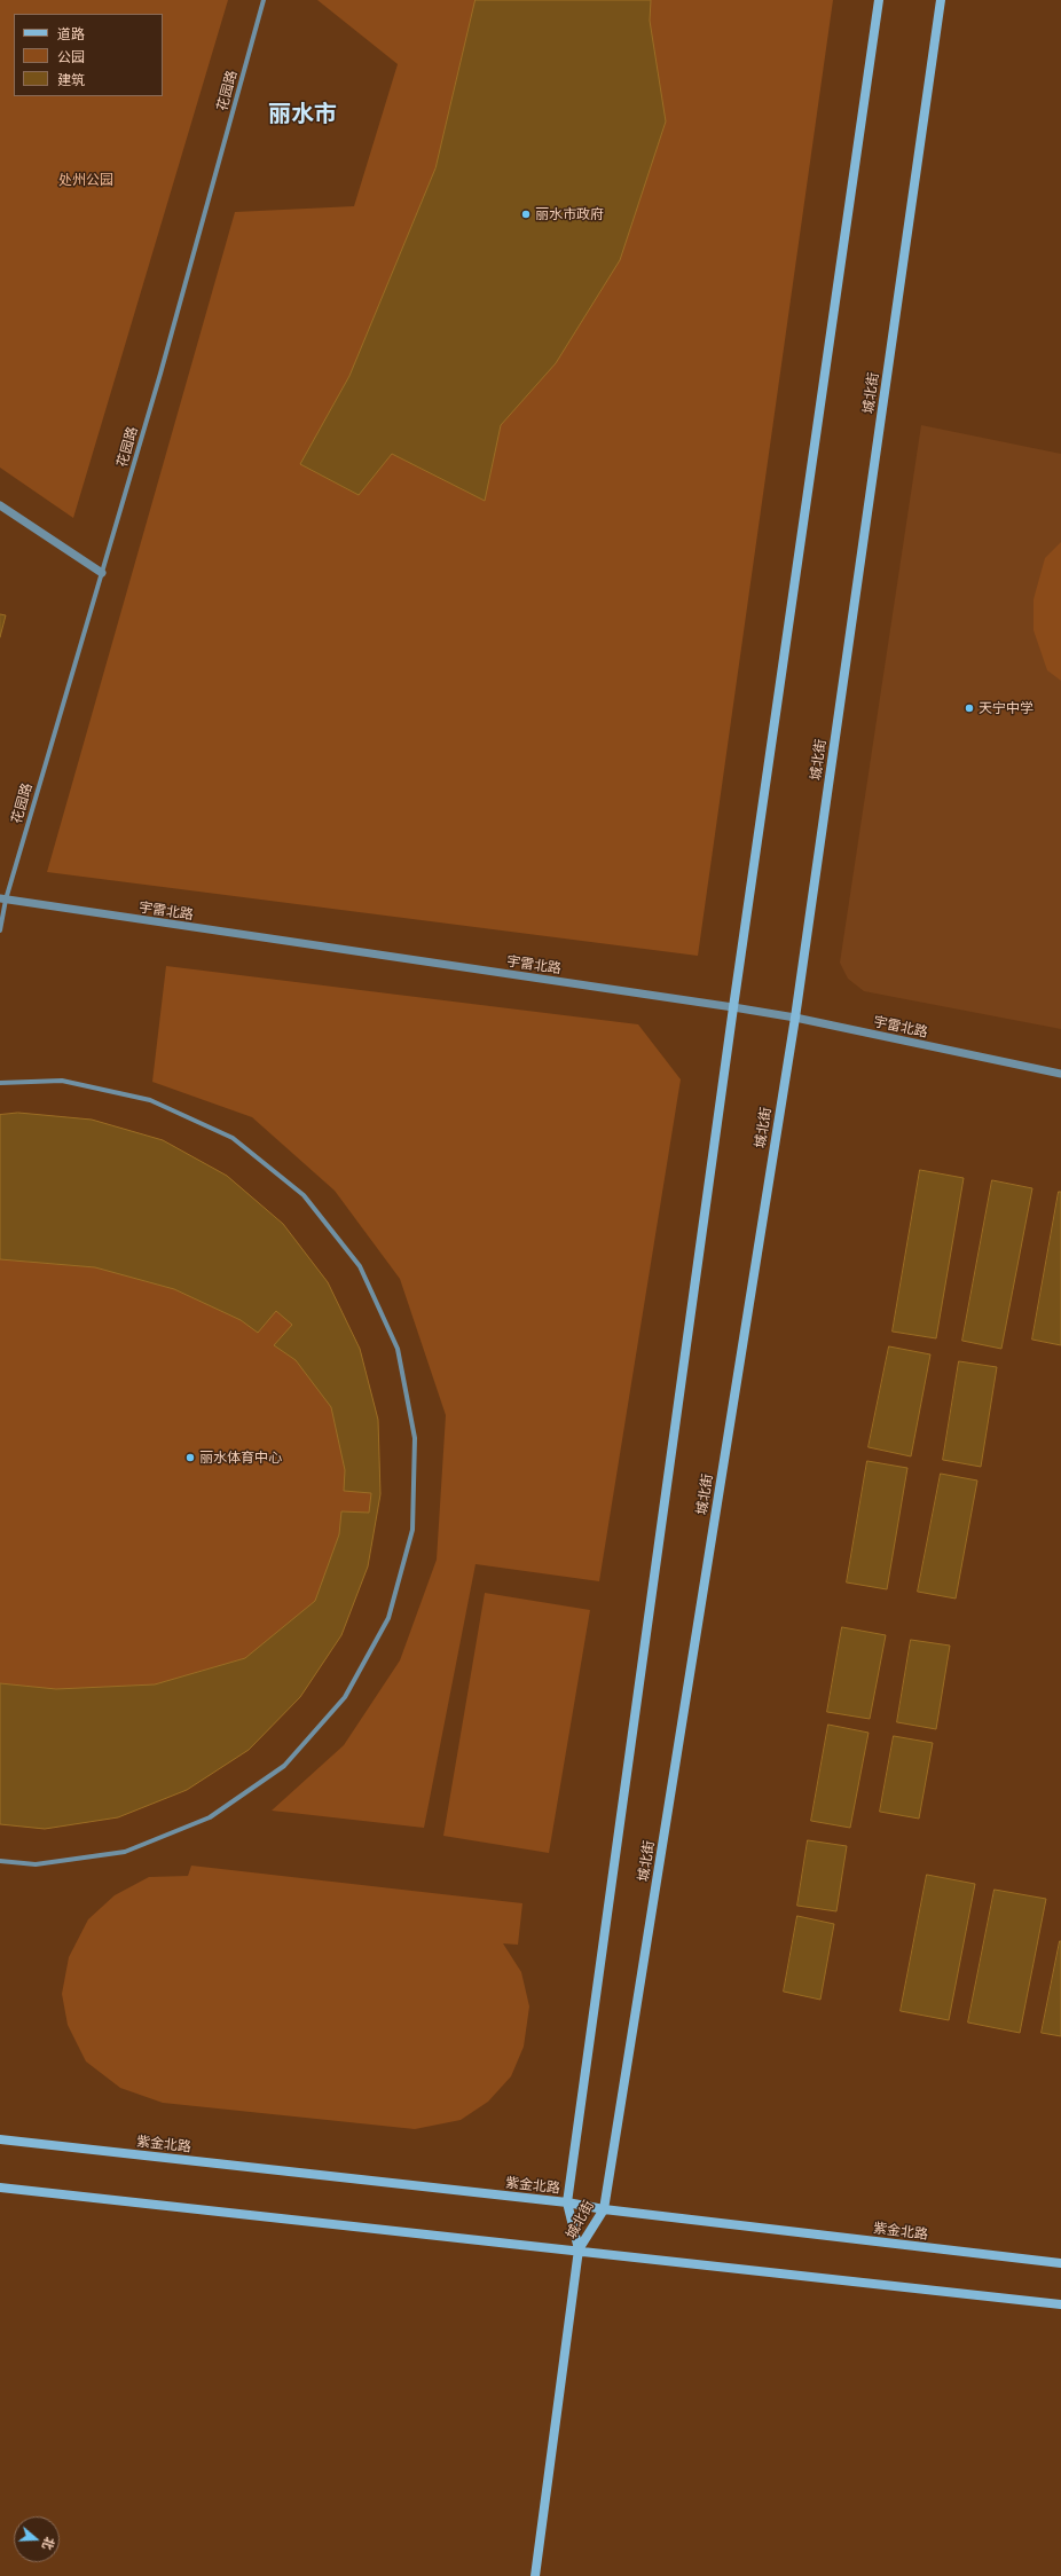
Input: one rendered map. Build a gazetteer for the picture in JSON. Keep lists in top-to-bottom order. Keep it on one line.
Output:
{"streets":{"main road":["城北街","紫金北路"],"street":["花园路","宇雷北路"]},"crossings":[["花园路","宇雷北路"],["城北街","宇雷北路"],["城北街","紫金北路"]],"districts":["丽水市"],"parks":["处州公园"],"places":["丽水市政府","天宁中学","丽水体育中心"],"legend":["道路","公园","建筑"],"north":"right"}
